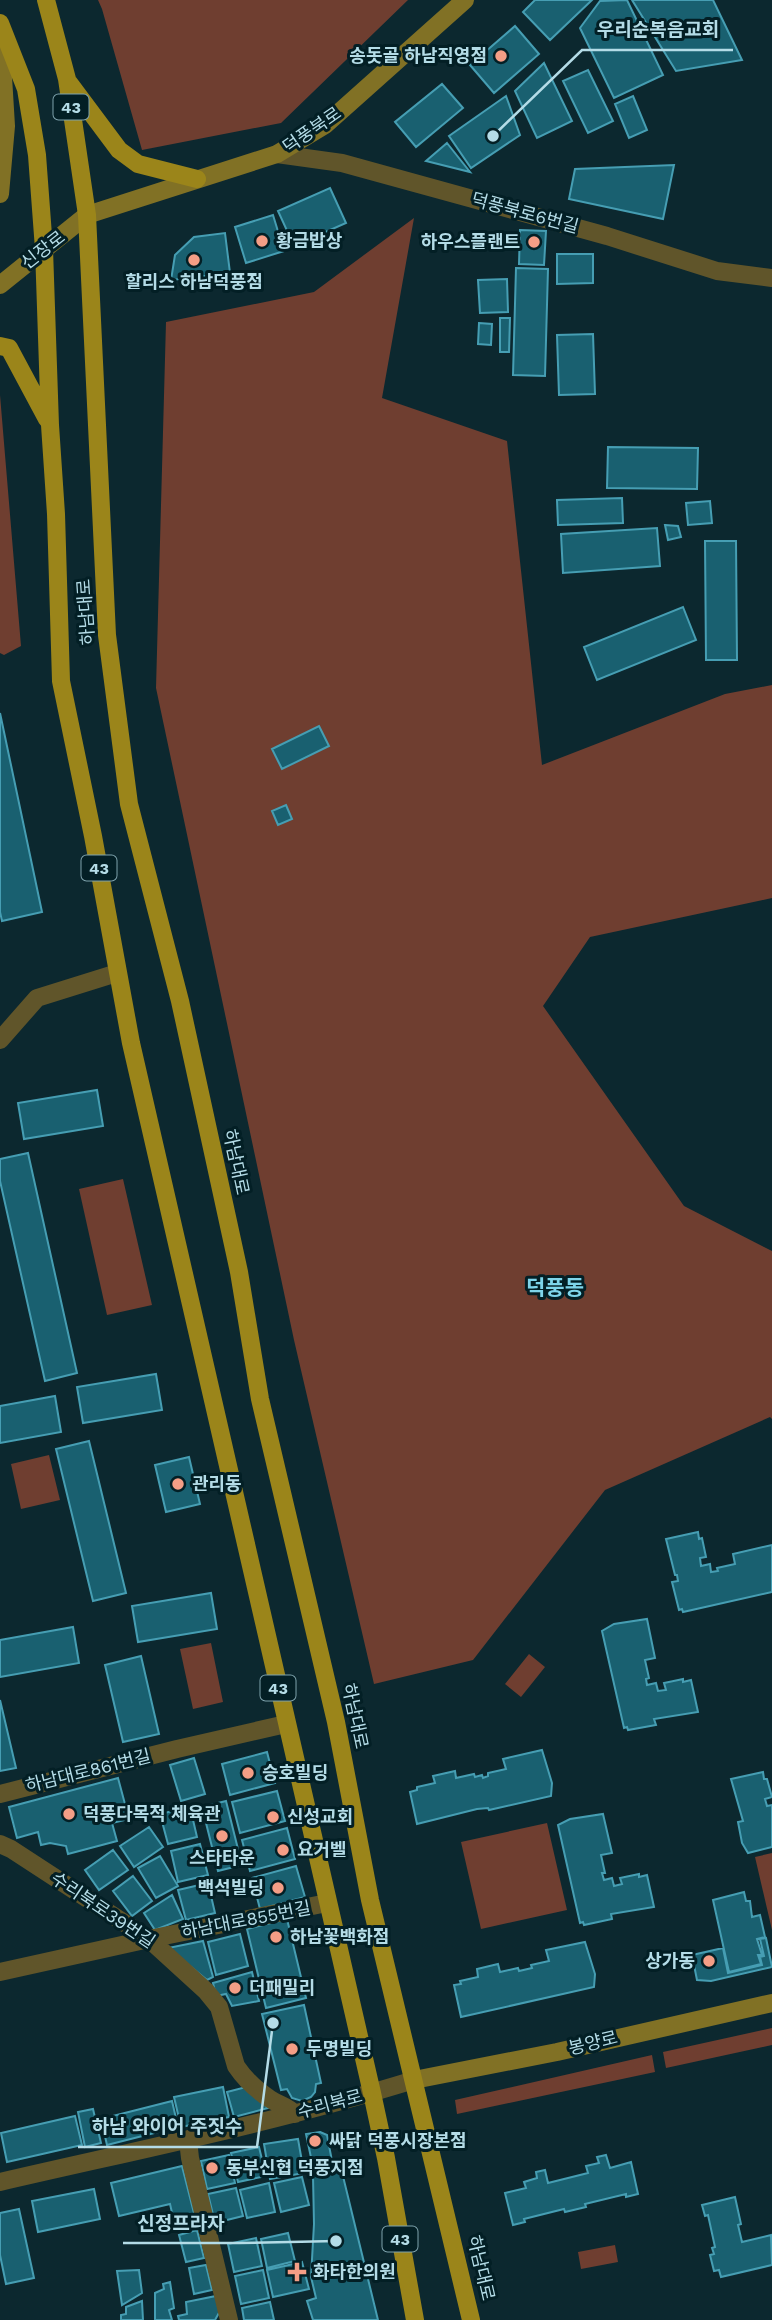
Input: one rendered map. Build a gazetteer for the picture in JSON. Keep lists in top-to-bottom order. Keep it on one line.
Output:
{"streets":{"main road":["43","하남대로"],"street":["덕풍북로","덕풍북로6번길","신장로","하남대로861번길","수리북로39번길","하남대로855번길","봉양로","수리북로"]},"crossings":[["덕풍북로","덕풍북로6번길"],["덕풍북로","신장로"],["덕풍북로","하남대로"],["신장로","하남대로"],["하남대로","하남대로861번길"],["하남대로","하남대로855번길"],["하남대로","봉양로"],["하남대로","수리북로"],["수리북로39번길","하남대로855번길"],["수리북로39번길","수리북로"],["봉양로","수리북로"]],"districts":["덕풍동"],"places":{"other":["송돗골 하남직영점","우리순복음교회","황금밥상","하우스플랜트","할리스 하남덕풍점","관리동","승호빌딩","덕풍다목적 체육관","신성교회","스타타운","요거벨","백석빌딩","하남꽃백화점","상가동","더패밀리","하남 와이어 주짓수","두명빌딩","싸닭 덕풍시장본점","동부신협 덕풍지점","신정프라자"],"health":["화타한의원"]}}
